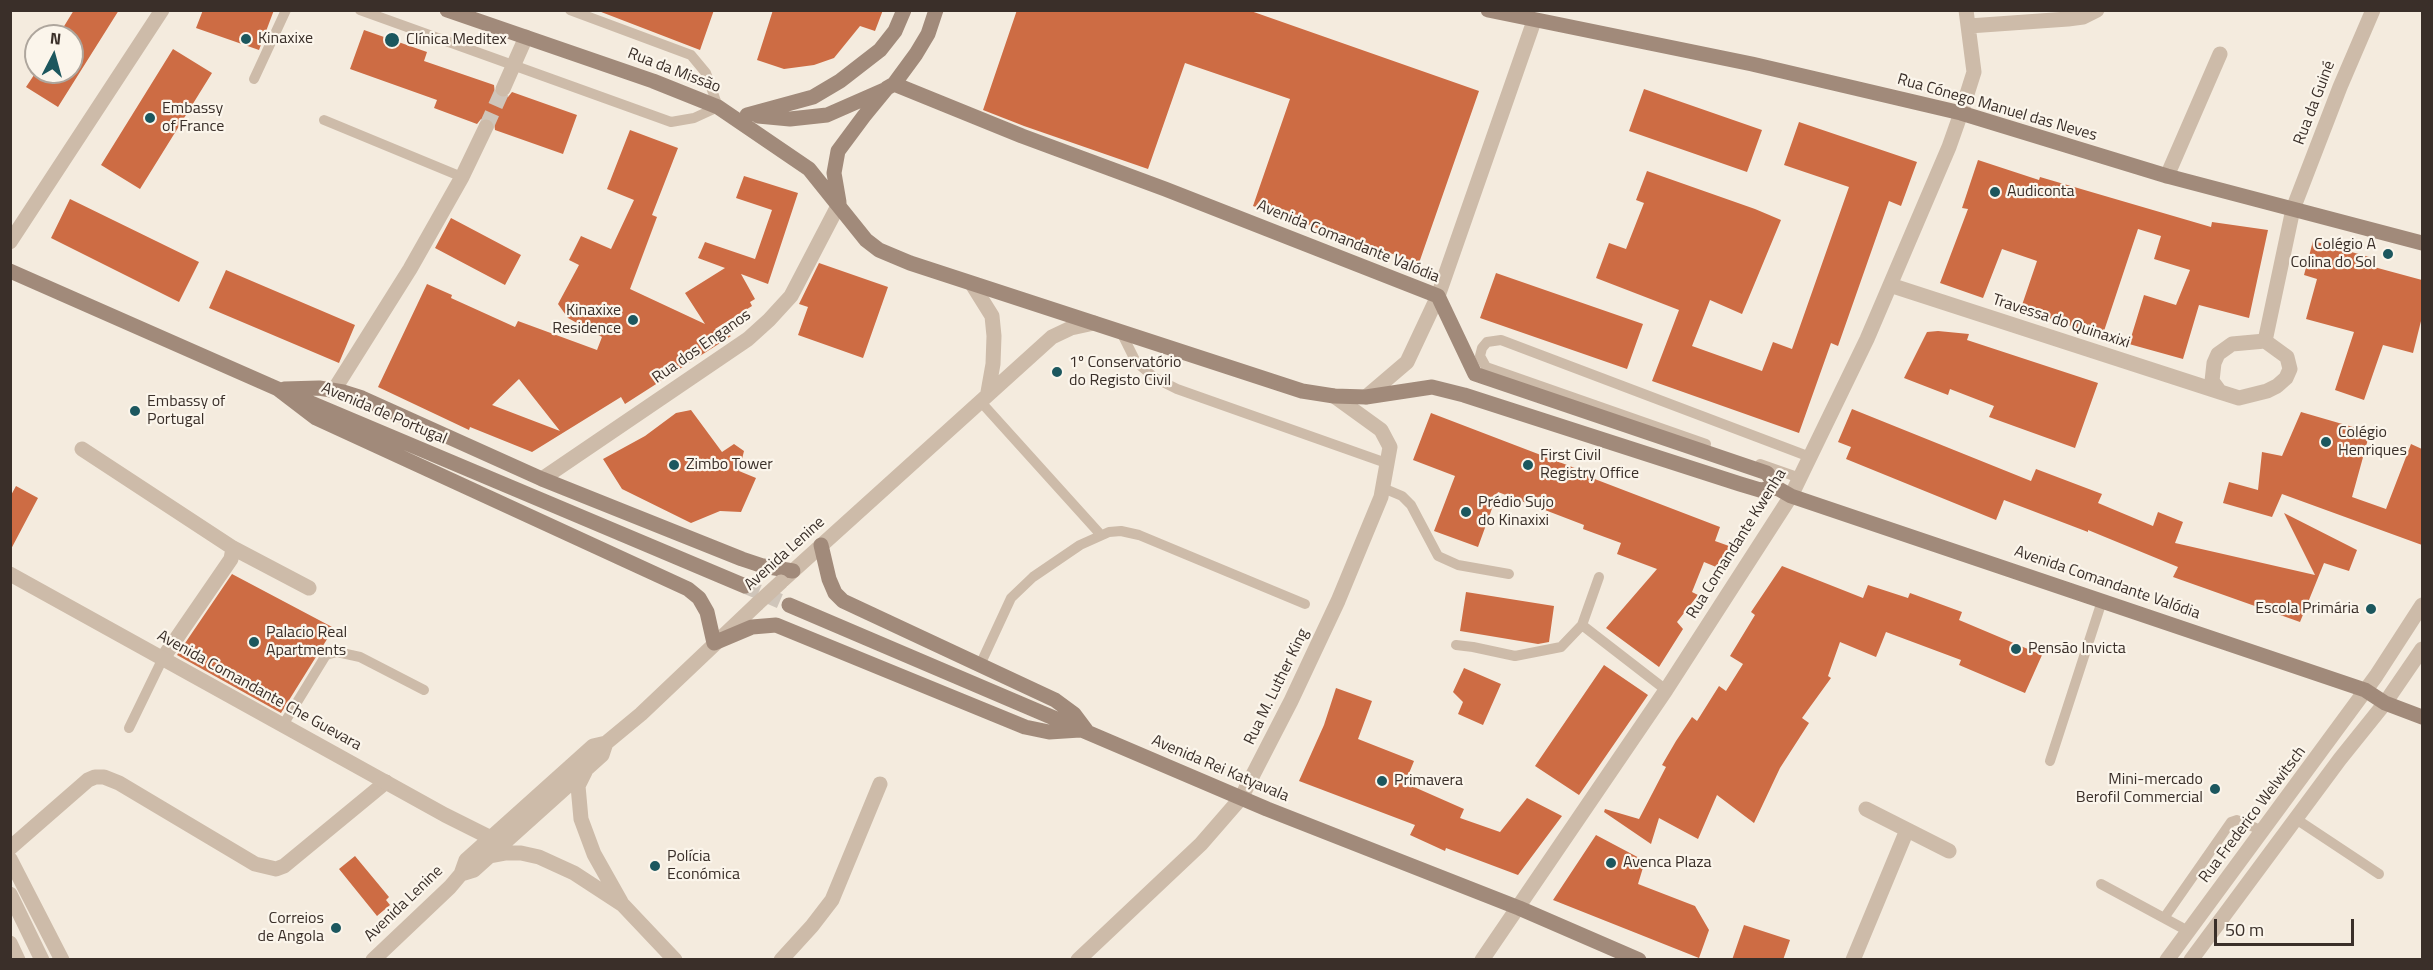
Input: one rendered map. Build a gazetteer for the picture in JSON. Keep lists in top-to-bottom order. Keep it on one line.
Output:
{"streets":{"main road":["Rua da Missão","Rua Cónego Manuel das Neves","Avenida Comandante Valódia","Avenida de Portugal","Avenida Rei Katyavala"],"street":["Rua da Guiné","Travessa do Quinaxixi","Rua dos Enganos","Rua Comandante Kwenha","Avenida Lenine","Rua M. Luther King","Avenida Comandante Che Guevara","Rua Frederico Welwitsch"]},"crossings":[["Rua da Missão","Avenida Comandante Valódia"],["Rua da Missão","Rua dos Enganos"],["Rua da Guiné","Rua Cónego Manuel das Neves"],["Rua da Guiné","Travessa do Quinaxixi"],["Rua Cónego Manuel das Neves","Rua Comandante Kwenha"],["Avenida Comandante Valódia","Rua Comandante Kwenha"],["Avenida Comandante Valódia","Avenida Lenine"],["Avenida Comandante Valódia","Rua M. Luther King"],["Avenida Comandante Valódia","Rua Frederico Welwitsch"],["Travessa do Quinaxixi","Rua Comandante Kwenha"],["Rua Comandante Kwenha","Avenida Rei Katyavala"],["Avenida Lenine","Avenida Comandante Che Guevara"],["Rua M. Luther King","Avenida Rei Katyavala"]],"places":["Kinaxixe","Clínica Meditex","Embassy of France","Audiconta","Colégio A Colina do Sol","Kinaxixe Residence","1º Conservatório do Registo Civil","Embassy of Portugal","Colégio Henriques","Zimbo Tower","First Civil Registry Office","Prédio Sujo do Kinaxixi","Escola Primária","Palacio Real Apartments","Pensão Invicta","Primavera","Mini-mercado Berofil Commercial","Avenca Plaza","Polícia Económica","Correios de Angola"],"scale_bar":"50 m","north":"top"}
